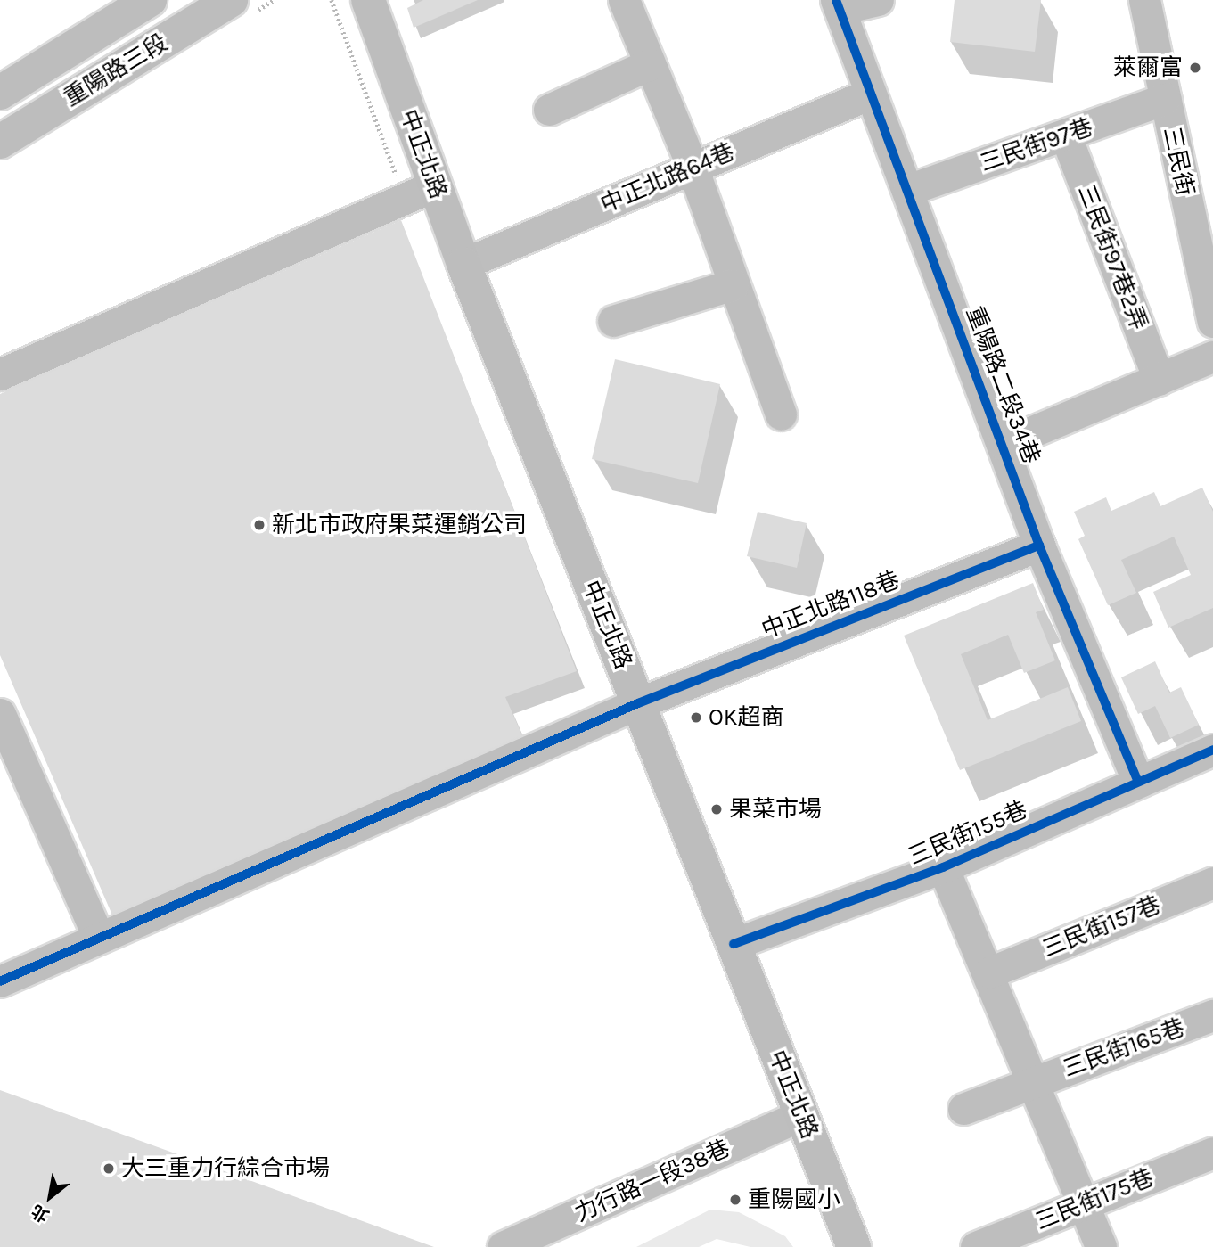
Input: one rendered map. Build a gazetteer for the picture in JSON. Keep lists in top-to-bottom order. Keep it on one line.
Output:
{"streets":{"main road":["重陽路三段","中正北路"],"street":["三民街97巷","三民街","中正北路64巷","三民街97巷2弄","重陽路二段34巷","中正北路118巷","三民街155巷","三民街157巷","三民街165巷","力行路一段38巷","三民街175巷"]},"crossings":[["三民街97巷","三民街"],["三民街97巷","三民街97巷2弄"],["三民街97巷","重陽路二段34巷"],["中正北路","中正北路64巷"],["中正北路","中正北路118巷"],["中正北路","三民街155巷"],["中正北路","力行路一段38巷"],["中正北路64巷","重陽路二段34巷"],["重陽路二段34巷","中正北路118巷"],["重陽路二段34巷","三民街155巷"]],"places":["萊爾富","新北市政府果菜運銷公司","OK超商","果菜市場","大三重力行綜合市場","重陽國小"],"north":"bottom left"}
